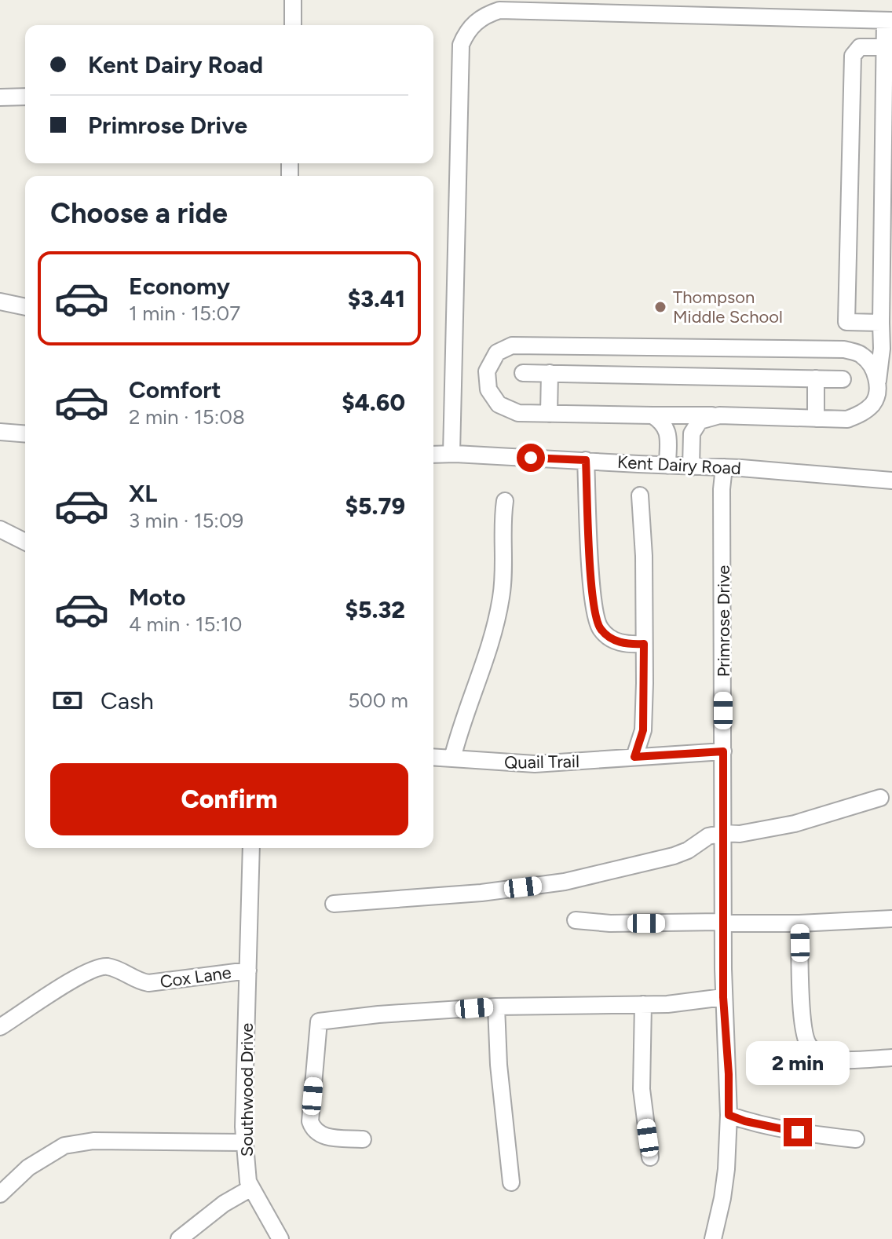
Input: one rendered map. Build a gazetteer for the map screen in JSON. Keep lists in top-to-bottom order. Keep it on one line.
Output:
{"streets":{"street":["Kent Dairy Road","Primrose Drive","Quail Trail","Cox Lane","Southwood Drive"]},"crossings":[["Kent Dairy Road","Primrose Drive"],["Primrose Drive","Quail Trail"],["Cox Lane","Southwood Drive"]],"places":["Thompson Middle School"],"page":{"banner":["Kent Dairy Road","Primrose Drive"],"heading":"Choose a ride","list":[{"name":"Economy","note":"1 min · 15:07","value":"$3.41"},{"name":"Comfort","note":"2 min · 15:08","value":"$4.60"},{"name":"XL","note":"3 min · 15:09","value":"$5.79"},{"name":"Moto","note":"4 min · 15:10","value":"$5.32"}],"pay":["Cash","500 m"],"buttons":"Confirm","bubble":"2 min"}}
